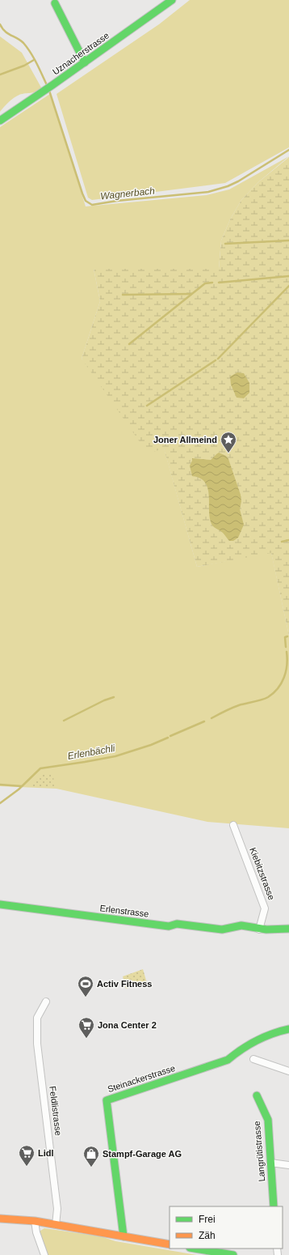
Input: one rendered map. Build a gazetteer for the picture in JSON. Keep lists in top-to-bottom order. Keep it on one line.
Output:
{"streets":{"street":["Uznacherstrasse","Kiebitzstrasse","Erlenstrasse","Steinackerstrasse","Feldlistrasse","Langrütistrasse"]},"crossings":[["Kiebitzstrasse","Erlenstrasse"]],"water":["Wagnerbach","Erlenbächli"],"places":{"place":["Joner Allmeind"],"sports":["Activ Fitness"],"supermarket":["Jona Center 2","Lidl"],"shop":["Stampf-Garage AG"]},"legend":["Frei","Zäh"]}
